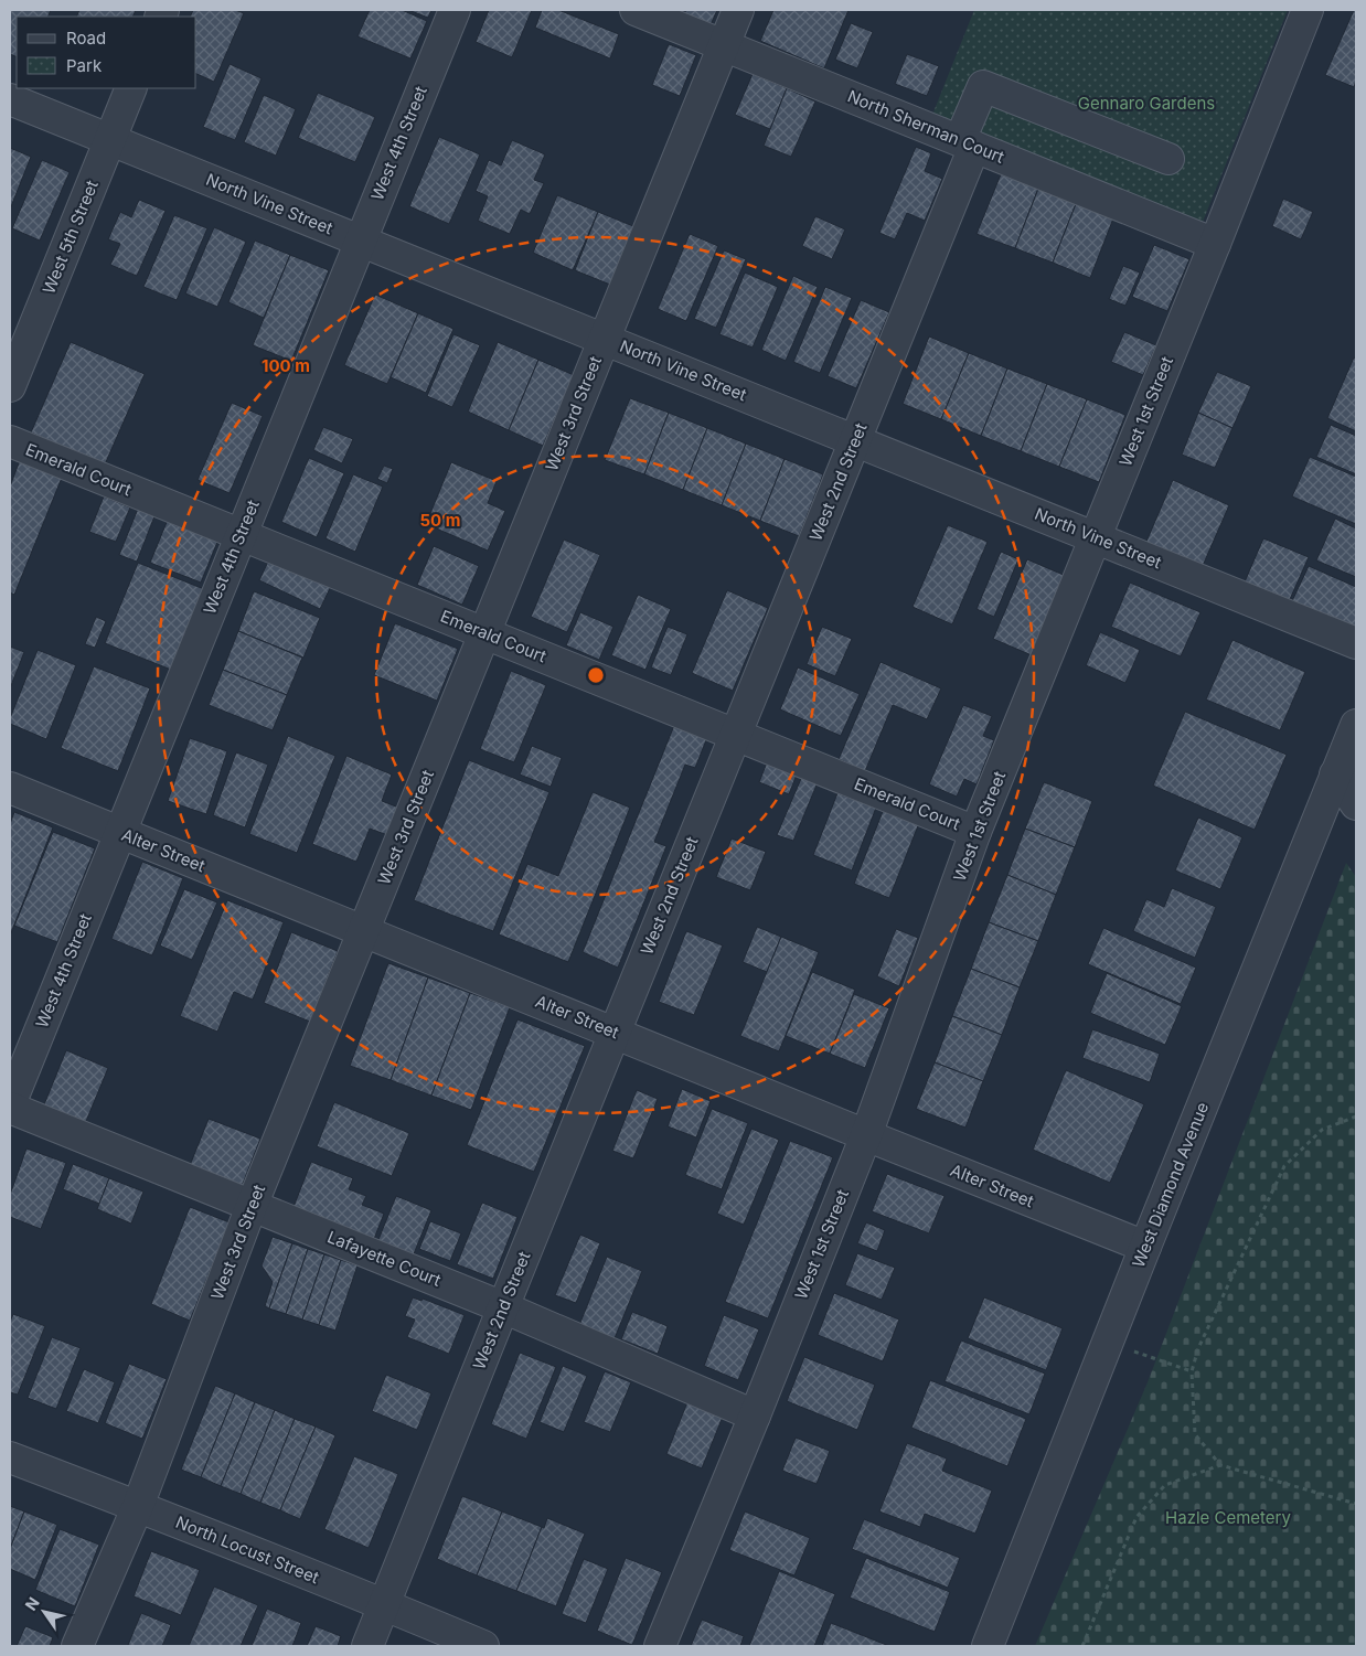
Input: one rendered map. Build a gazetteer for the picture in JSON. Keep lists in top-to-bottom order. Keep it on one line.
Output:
{"streets":{"street":["North Sherman Court","West 4th Street","North Vine Street","West 5th Street","West 1st Street","West 3rd Street","Emerald Court","West 2nd Street","Alter Street","West Diamond Avenue","Lafayette Court","North Locust Street"]},"crossings":[["North Sherman Court","West 1st Street"],["North Sherman Court","West 3rd Street"],["North Sherman Court","West 2nd Street"],["West 4th Street","North Vine Street"],["West 4th Street","Emerald Court"],["West 4th Street","Alter Street"],["West 4th Street","Lafayette Court"],["North Vine Street","West 5th Street"],["North Vine Street","West 1st Street"],["North Vine Street","West 3rd Street"],["North Vine Street","West 2nd Street"],["West 1st Street","Emerald Court"],["West 1st Street","Alter Street"],["West 1st Street","Lafayette Court"],["West 3rd Street","Emerald Court"],["West 3rd Street","Alter Street"],["West 3rd Street","Lafayette Court"],["West 3rd Street","North Locust Street"],["Emerald Court","West 2nd Street"],["West 2nd Street","Alter Street"],["West 2nd Street","Lafayette Court"],["West 2nd Street","North Locust Street"],["Alter Street","West Diamond Avenue"]],"parks":["Gennaro Gardens","Hazle Cemetery"],"legend":["Road","Park"],"north":"top left","rings":["100 m","50 m"]}
